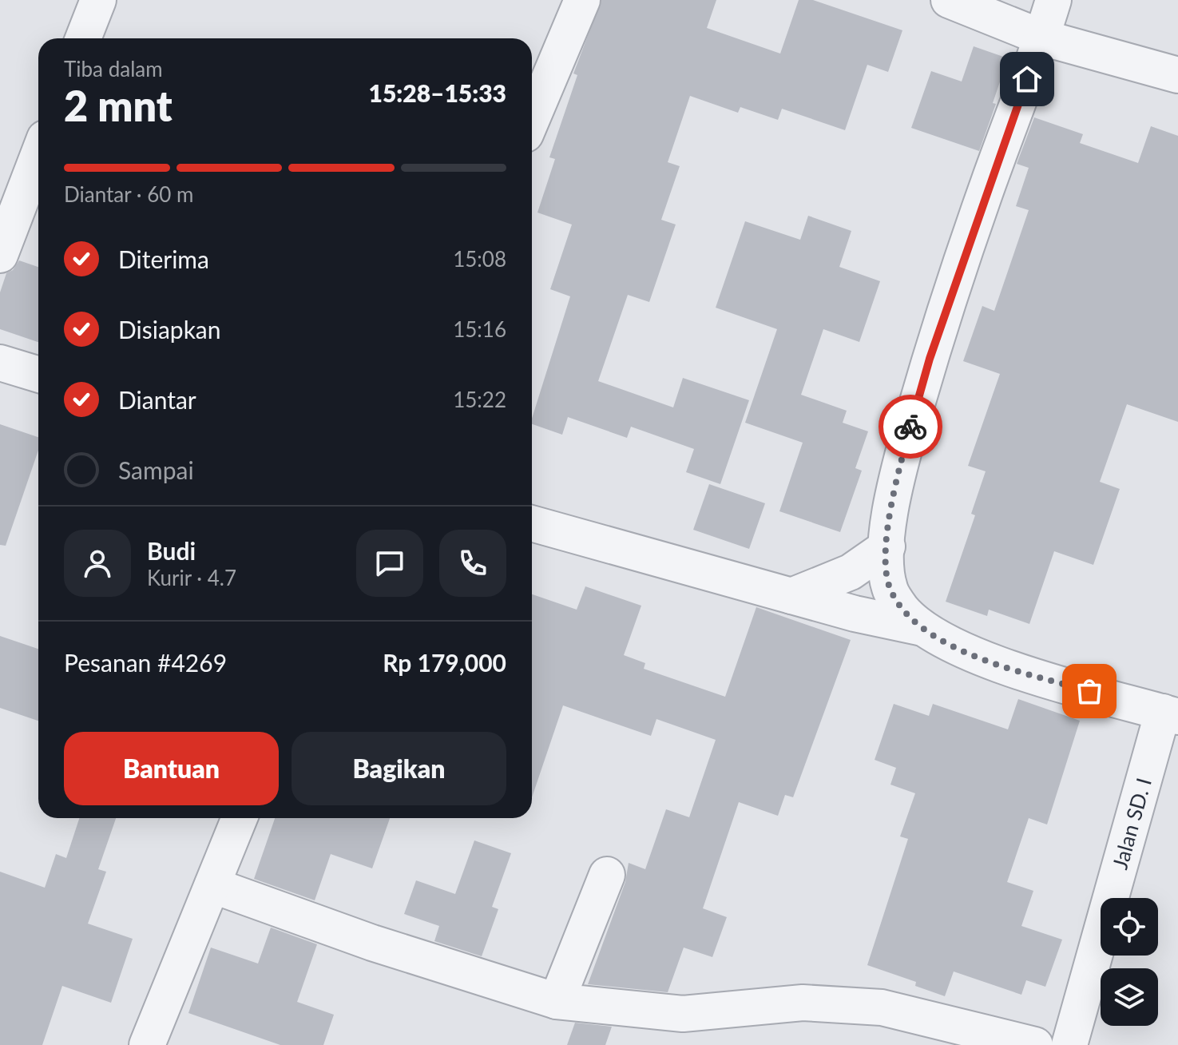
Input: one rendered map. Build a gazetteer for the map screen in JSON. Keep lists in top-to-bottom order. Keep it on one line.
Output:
{"streets":{"street":["Jalan SD. I"]},"page":{"heading":["2 mnt","Tiba dalam","15:28–15:33"],"panel":["Budi","Kurir · 4.7","Pesanan #4269","Rp 179,000"],"bar":"Diantar · 60 m","list":[["Diterima","15:08"],["Disiapkan","15:16"],["Diantar","15:22"],"Sampai"],"buttons":["Bantuan","Bagikan"]}}
